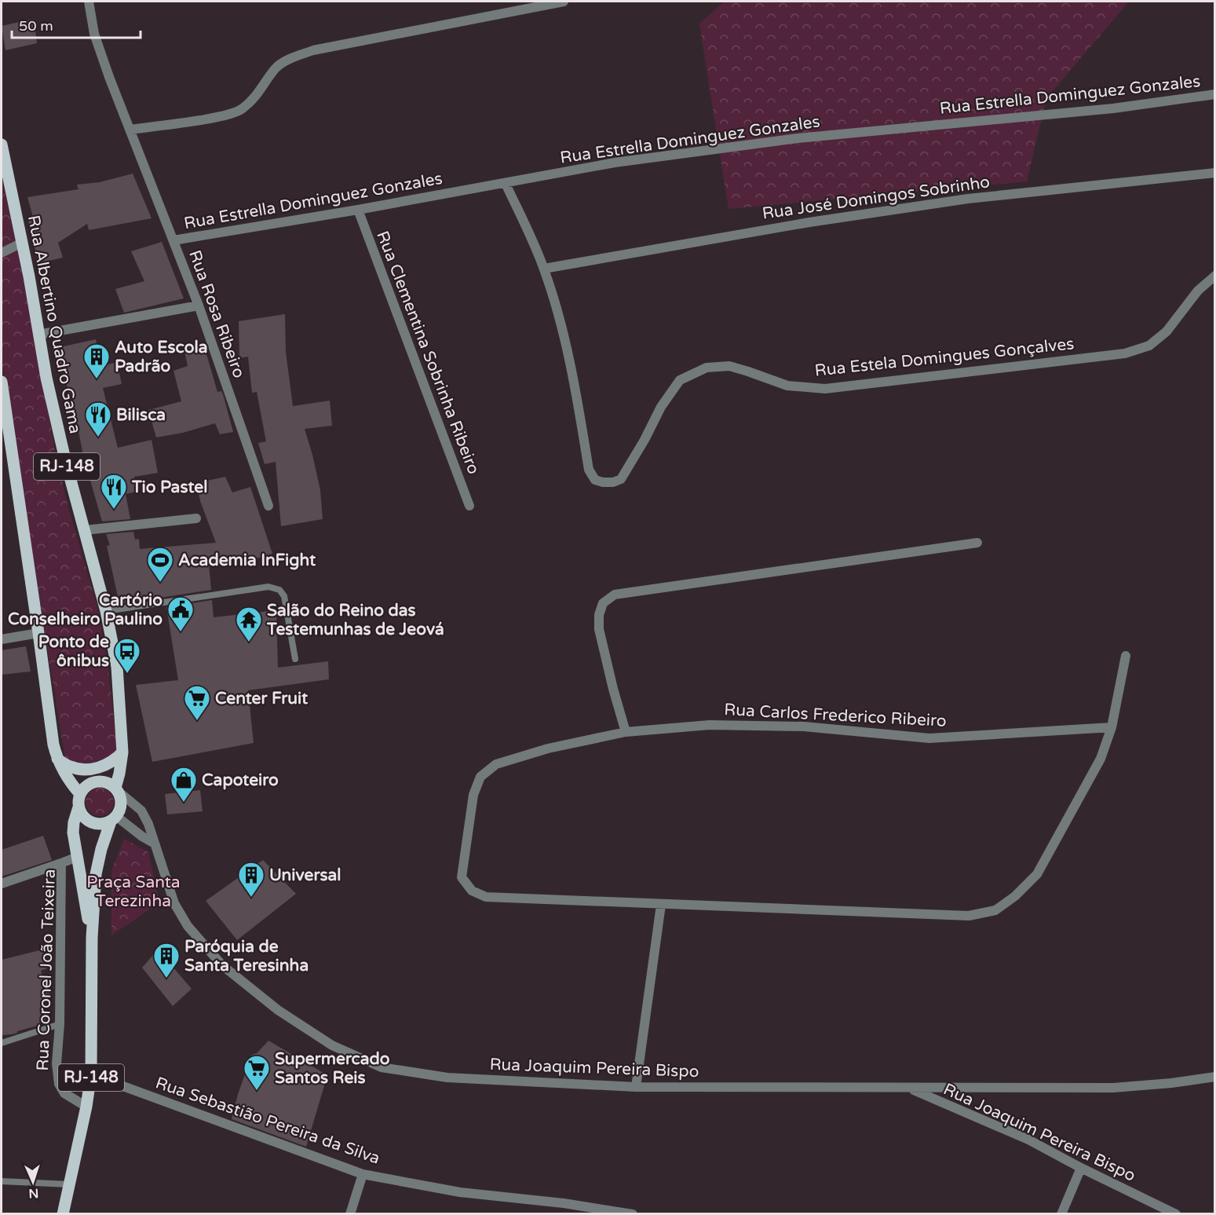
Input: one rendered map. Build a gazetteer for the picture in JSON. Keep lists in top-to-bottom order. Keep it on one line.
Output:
{"streets":{"main road":["Rua Albertino Quadro Gama","RJ-148"],"street":["Rua Estrella Dominguez Gonzales","Rua José Domingos Sobrinho","Rua Rosa Ribeiro","Rua Clementina Sobrinha Ribeiro","Rua Estela Domingues Gonçalves","Rua Carlos Frederico Ribeiro","Rua Coronel João Teixeira","Rua Joaquim Pereira Bispo","Rua Sebastião Pereira da Silva"]},"crossings":[["Rua Estrella Dominguez Gonzales","Rua Rosa Ribeiro"],["Rua Estrella Dominguez Gonzales","Rua Clementina Sobrinha Ribeiro"],["Rua Estrella Dominguez Gonzales","Rua Estela Domingues Gonçalves"],["Rua José Domingos Sobrinho","Rua Estela Domingues Gonçalves"],["Rua Albertino Quadro Gama","RJ-148"],["Rua Albertino Quadro Gama","Rua Joaquim Pereira Bispo"],["RJ-148","Rua Coronel João Teixeira"],["RJ-148","Rua Joaquim Pereira Bispo"],["RJ-148","Rua Sebastião Pereira da Silva"]],"parks":["Praça Santa Terezinha"],"places":{"building":["Auto Escola Padrão","Universal","Paróquia de Santa Teresinha"],"restaurant":["Bilisca","Tio Pastel"],"sports":["Academia InFight"],"public building":["Cartório Conselheiro Paulino"],"temple":["Salão do Reino das Testemunhas de Jeová"],"bus stop":["Ponto de ônibus"],"supermarket":["Center Fruit","Supermercado Santos Reis"],"shop":["Capoteiro"]},"scale_bar":"50 m","north":"bottom"}
